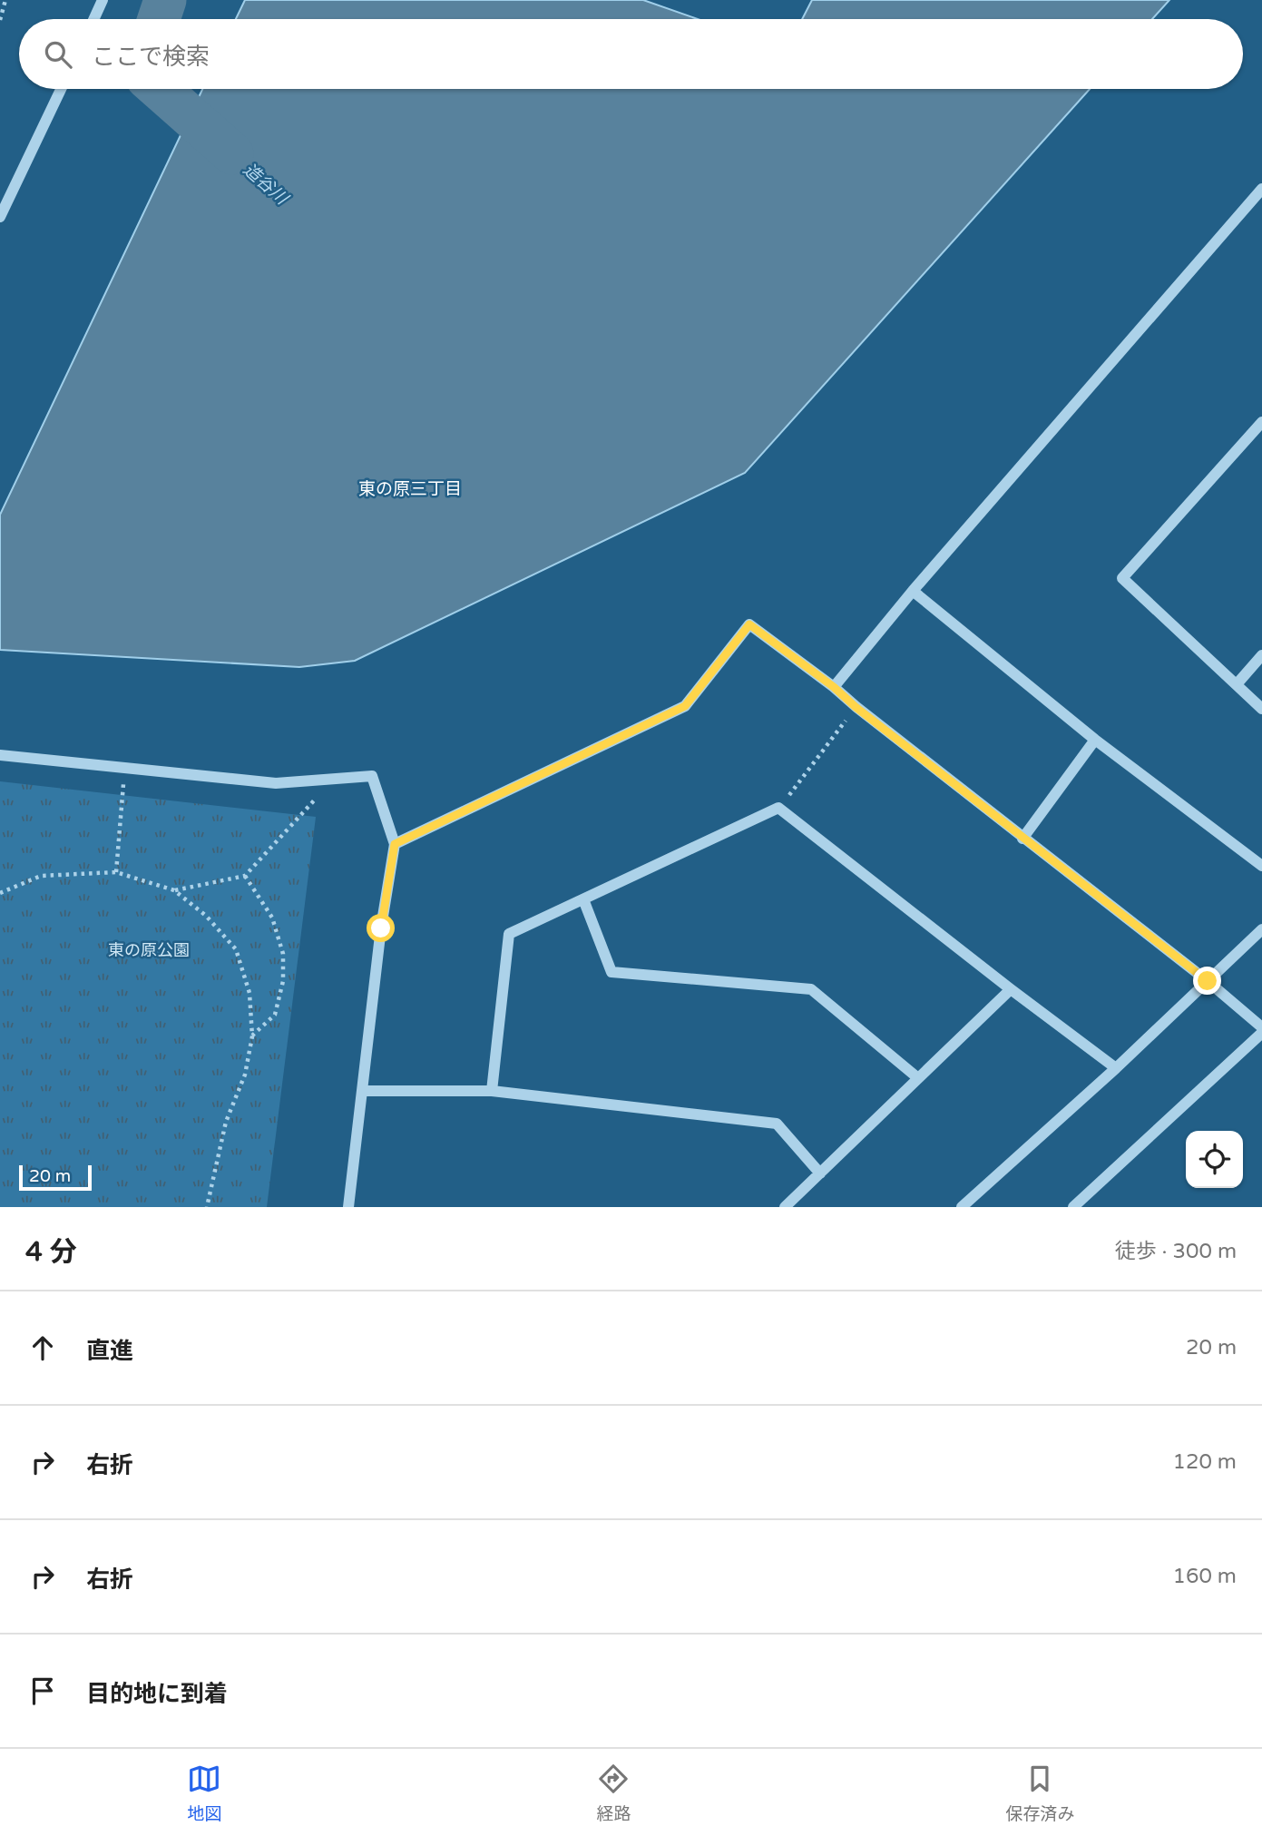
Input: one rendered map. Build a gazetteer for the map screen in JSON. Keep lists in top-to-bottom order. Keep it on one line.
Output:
{"districts":["東の原三丁目"],"water":["造谷川"],"parks":["東の原公園"],"scale_bar":"20 m","page":{"search":"ここで検索","scale":"20 m","heading":["4 分","徒歩 · 300 m"],"list":[["直進","20 m"],["右折","120 m"],["右折","160 m"],"目的地に到着"],"nav":["地図","経路","保存済み"]}}
